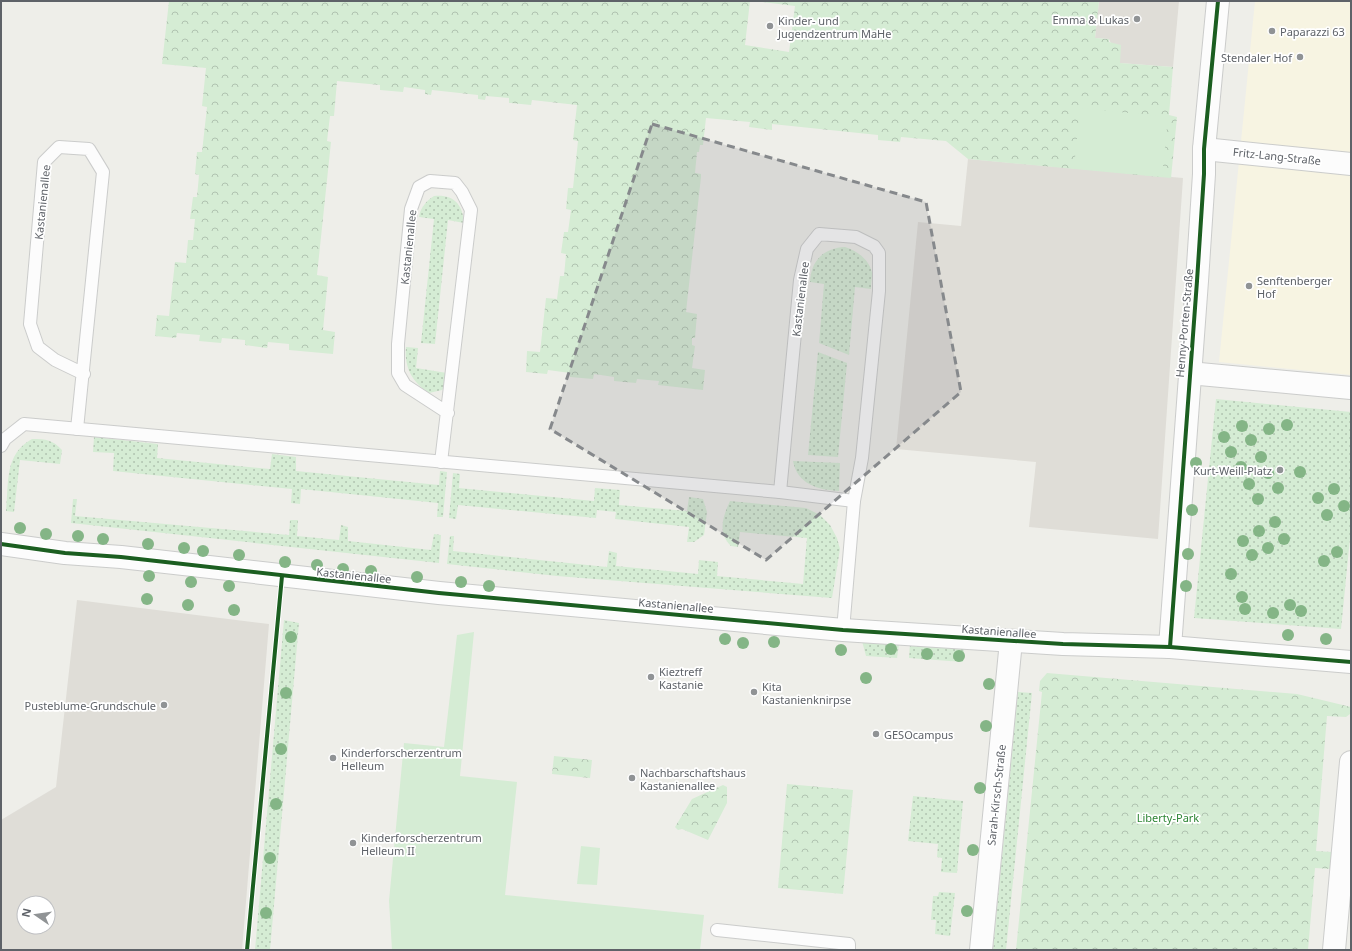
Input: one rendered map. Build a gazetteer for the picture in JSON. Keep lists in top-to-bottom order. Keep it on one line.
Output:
{"streets":{"street":["Fritz-Lang-Straße","Kastanienallee","Henny-Porten-Straße","Sarah-Kirsch-Straße"]},"crossings":[["Fritz-Lang-Straße","Henny-Porten-Straße"],["Kastanienallee","Henny-Porten-Straße"],["Kastanienallee","Sarah-Kirsch-Straße"]],"parks":["Liberty-Park"],"places":["Emma & Lukas","Kinder- und Jugendzentrum MaHe","Paparazzi 63","Stendaler Hof","Senftenberger Hof","Kurt-Weill-Platz","Kieztreff Kastanie","Kita Kastanienknirpse","Pusteblume-Grundschule","GESOcampus","Kinderforscherzentrum Helleum","Nachbarschaftshaus Kastanienallee","Kinderforscherzentrum Helleum II"],"north":"left"}
